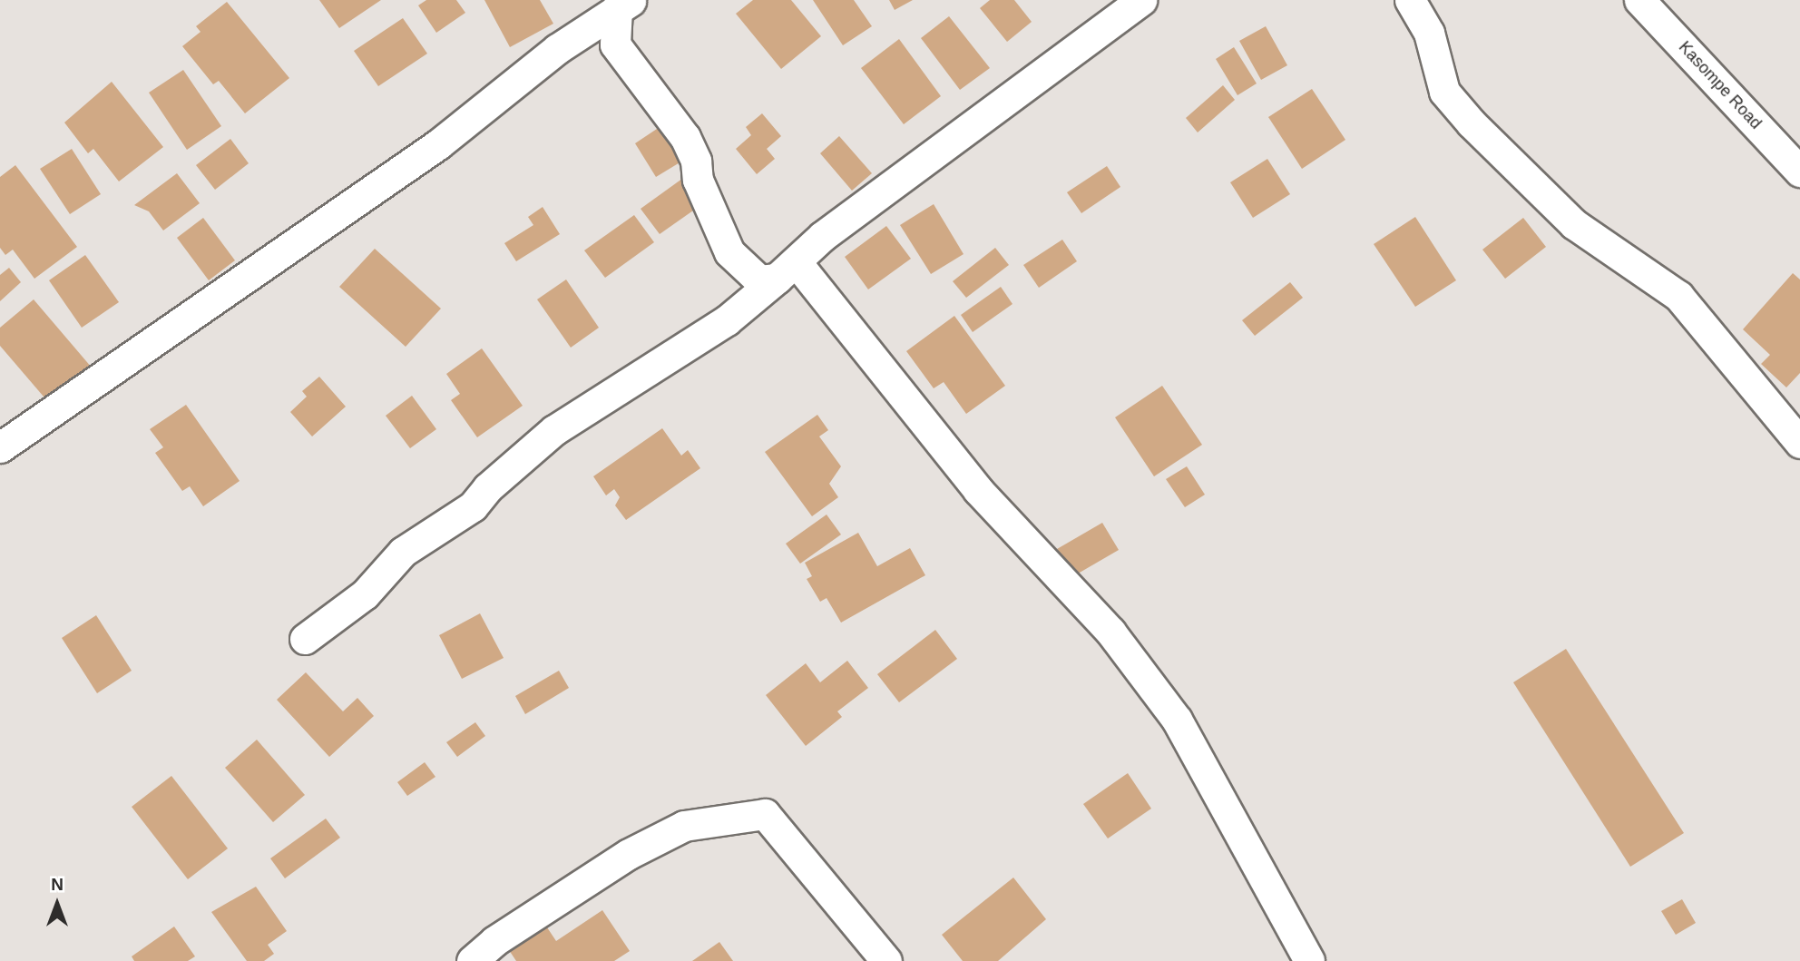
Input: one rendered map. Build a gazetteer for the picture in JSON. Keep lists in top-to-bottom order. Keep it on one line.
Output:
{"streets":{"street":["Kasompe Road"]},"north":"top"}
